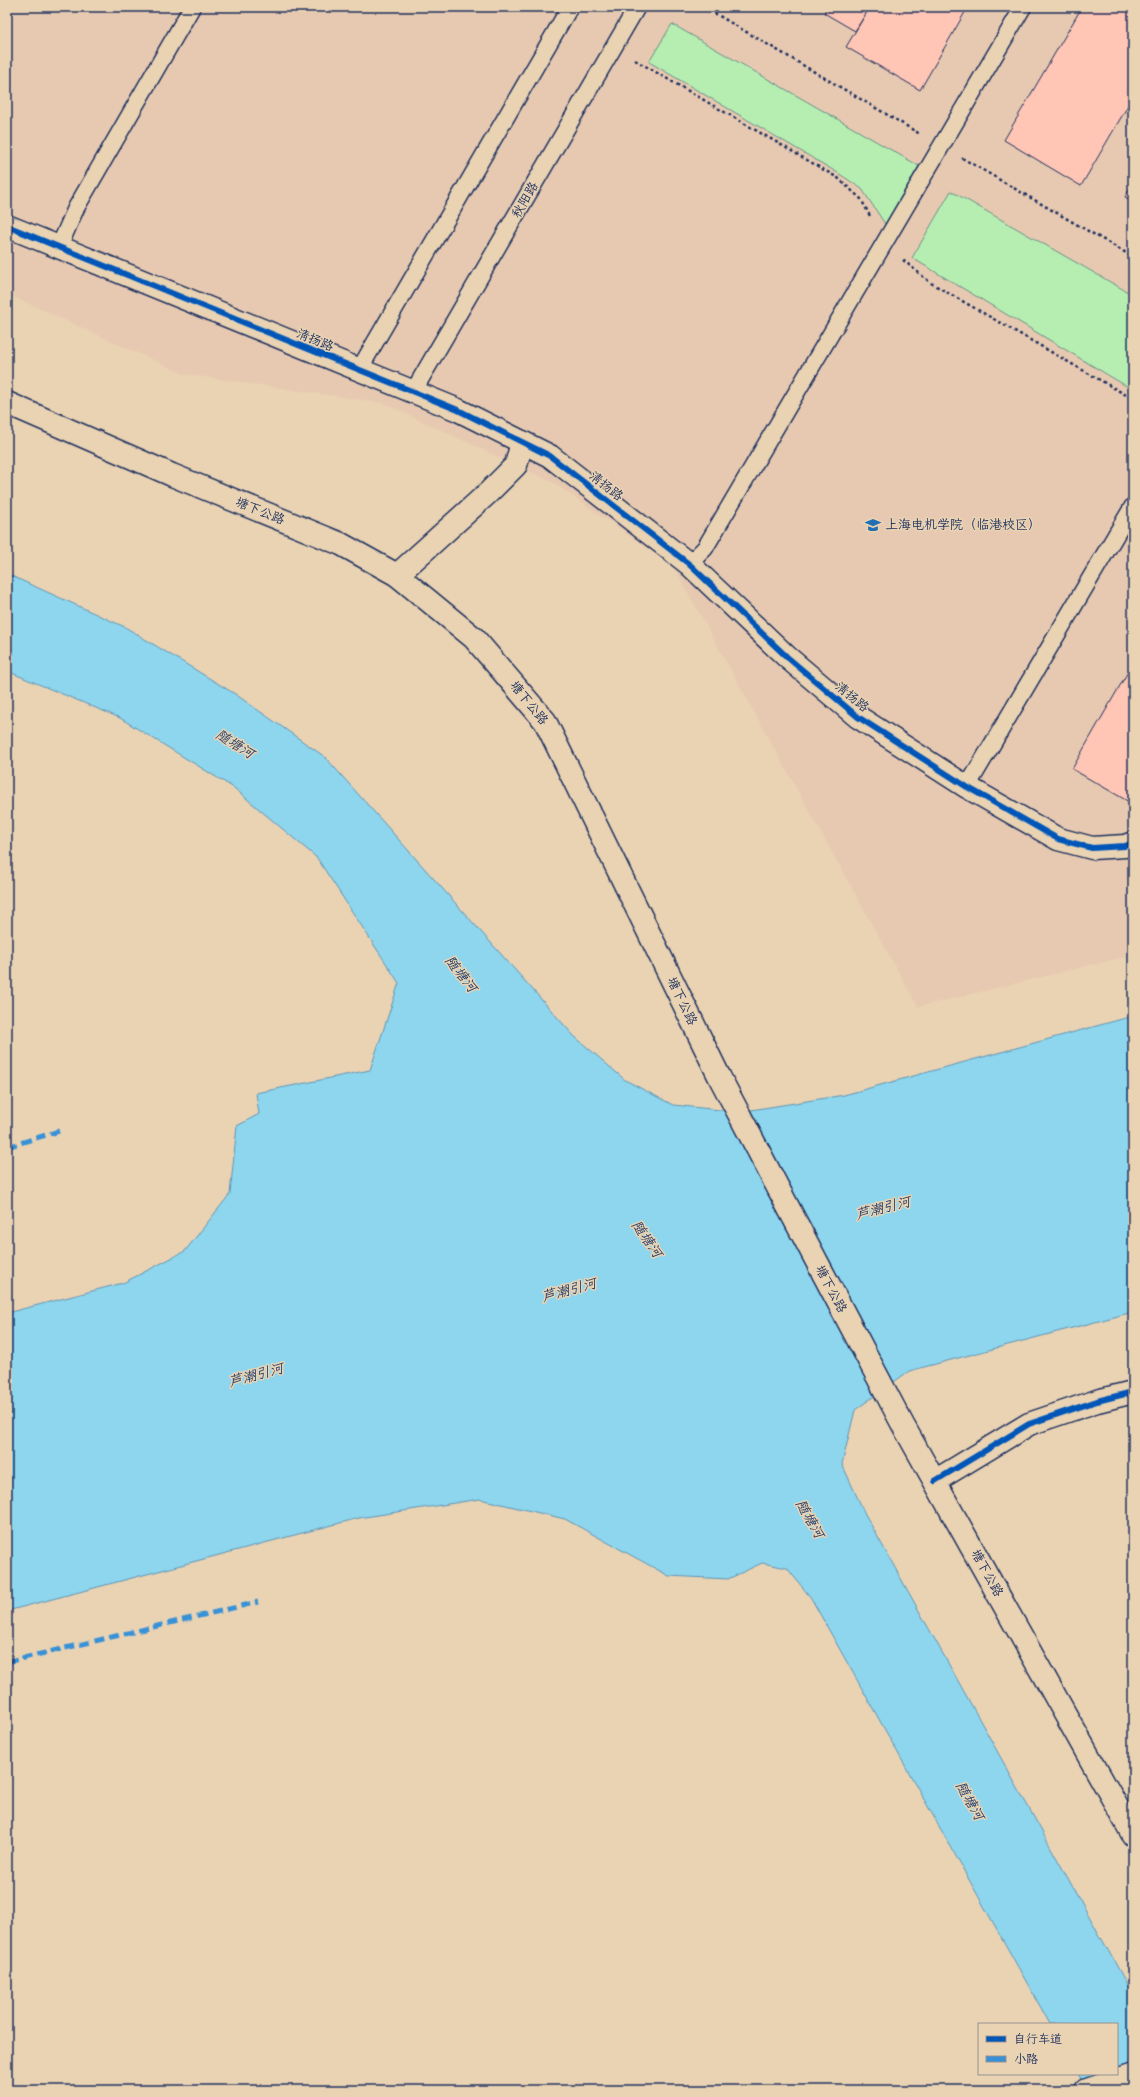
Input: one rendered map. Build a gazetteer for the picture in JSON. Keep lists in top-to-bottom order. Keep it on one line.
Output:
{"streets":{"main road":["清扬路","塘下公路"],"lane":["秋阳路"]},"crossings":[["秋阳路","清扬路"]],"water":["随塘河","芦潮引河"],"places":{"school or university":["上海电机学院（临港校区）"]},"legend":["自行车道","小路"]}
